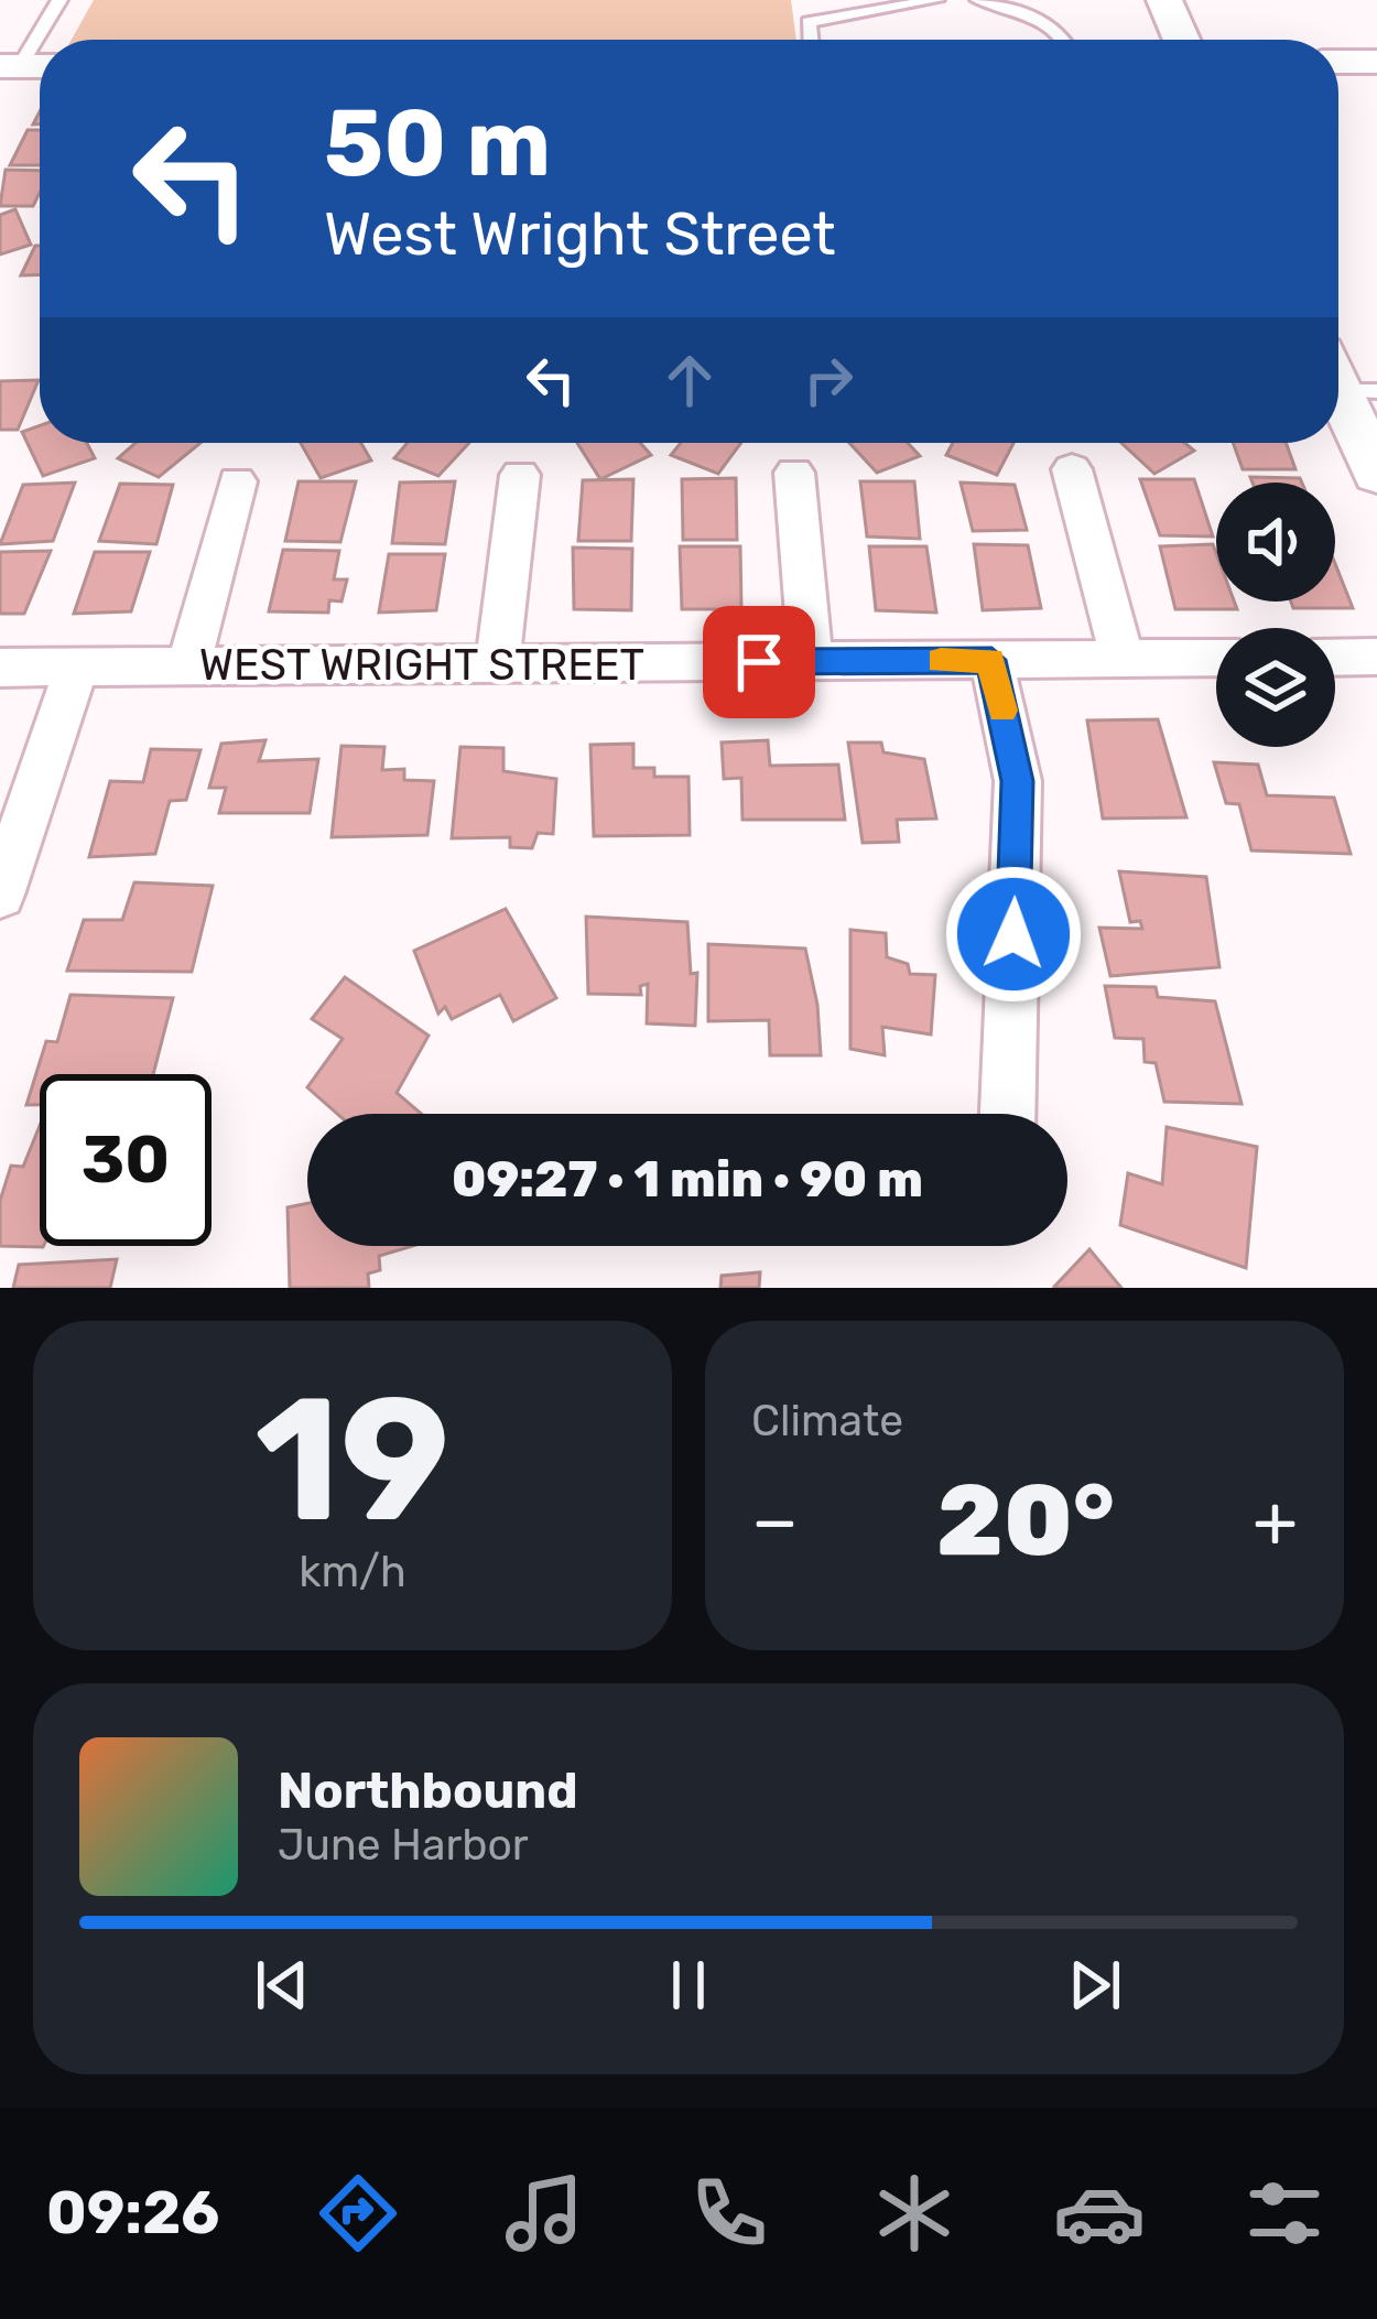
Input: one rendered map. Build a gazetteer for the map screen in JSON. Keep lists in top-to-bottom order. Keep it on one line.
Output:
{"streets":{"street":["WEST WRIGHT STREET"]},"page":{"turn":["50 m","West Wright Street"],"limit":"30","trip":"09:27 · 1 min · 90 m","tile":[["19","km/h"],"Climate"],"heat":["−","20°","+"],"song":["Northbound","June Harbor"],"tabs":"09:26"}}
